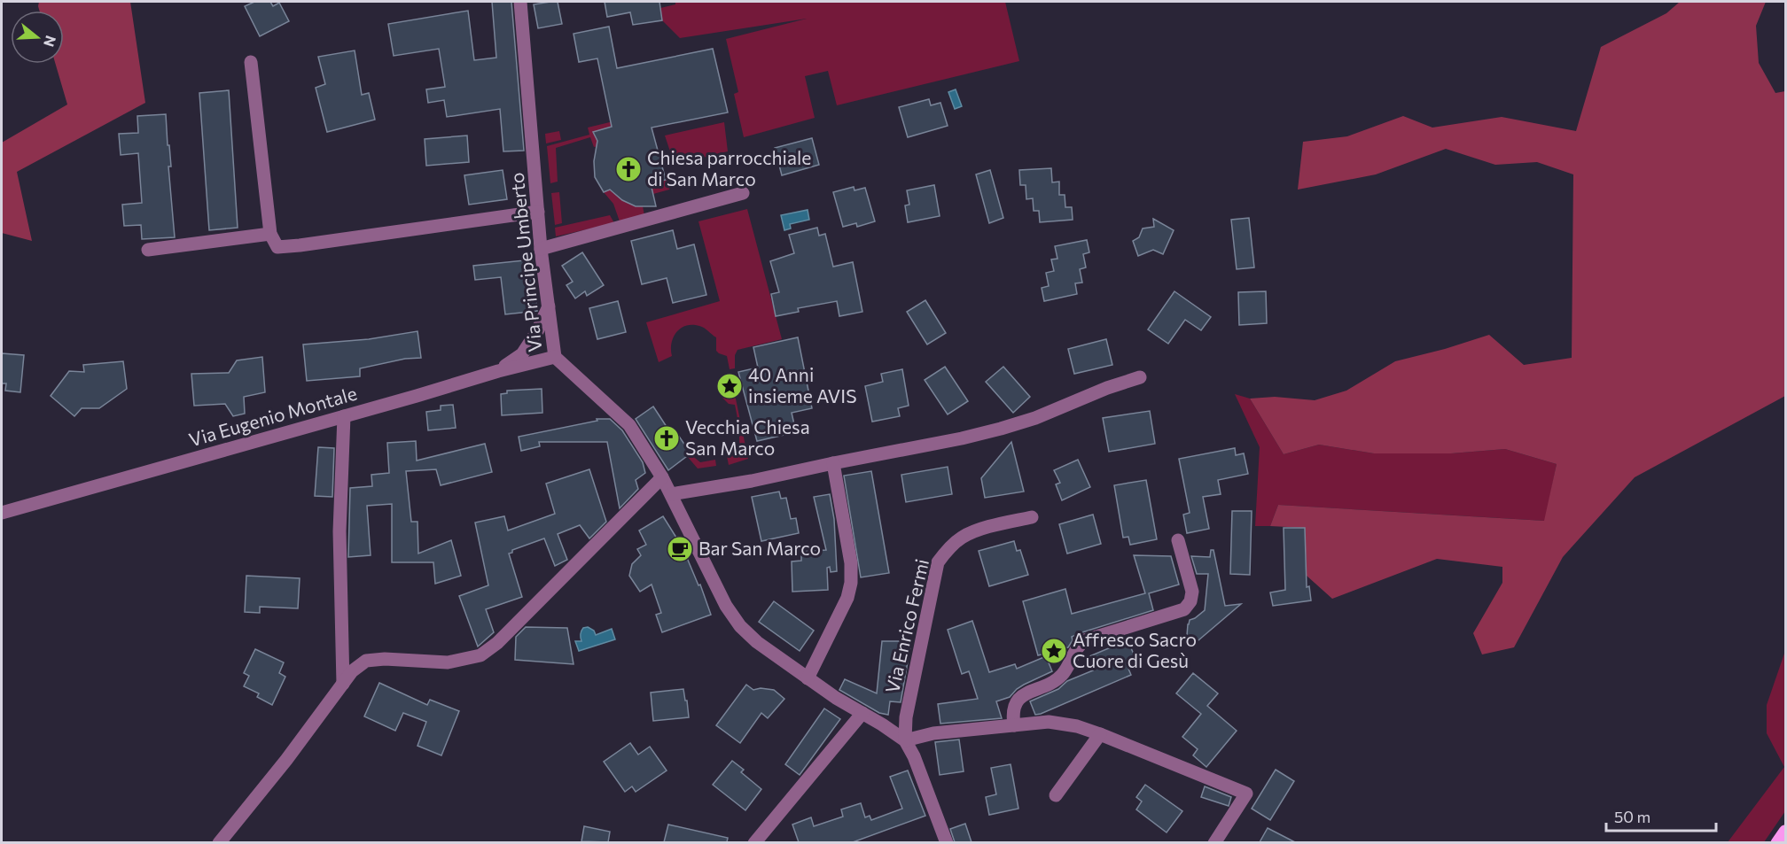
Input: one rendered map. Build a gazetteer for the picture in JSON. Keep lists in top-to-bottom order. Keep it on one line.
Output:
{"streets":{"street":["Via Principe Umberto","Via Eugenio Montale","Via Enrico Fermi"]},"crossings":[["Via Principe Umberto","Via Eugenio Montale"],["Via Principe Umberto","Via Enrico Fermi"]],"places":{"church":["Chiesa parrocchiale di San Marco","Vecchia Chiesa San Marco"],"place":["40 Anni insieme AVIS","Affresco Sacro Cuore di Gesù"],"cafe":["Bar San Marco"]},"scale_bar":"50 m","north":"right"}
